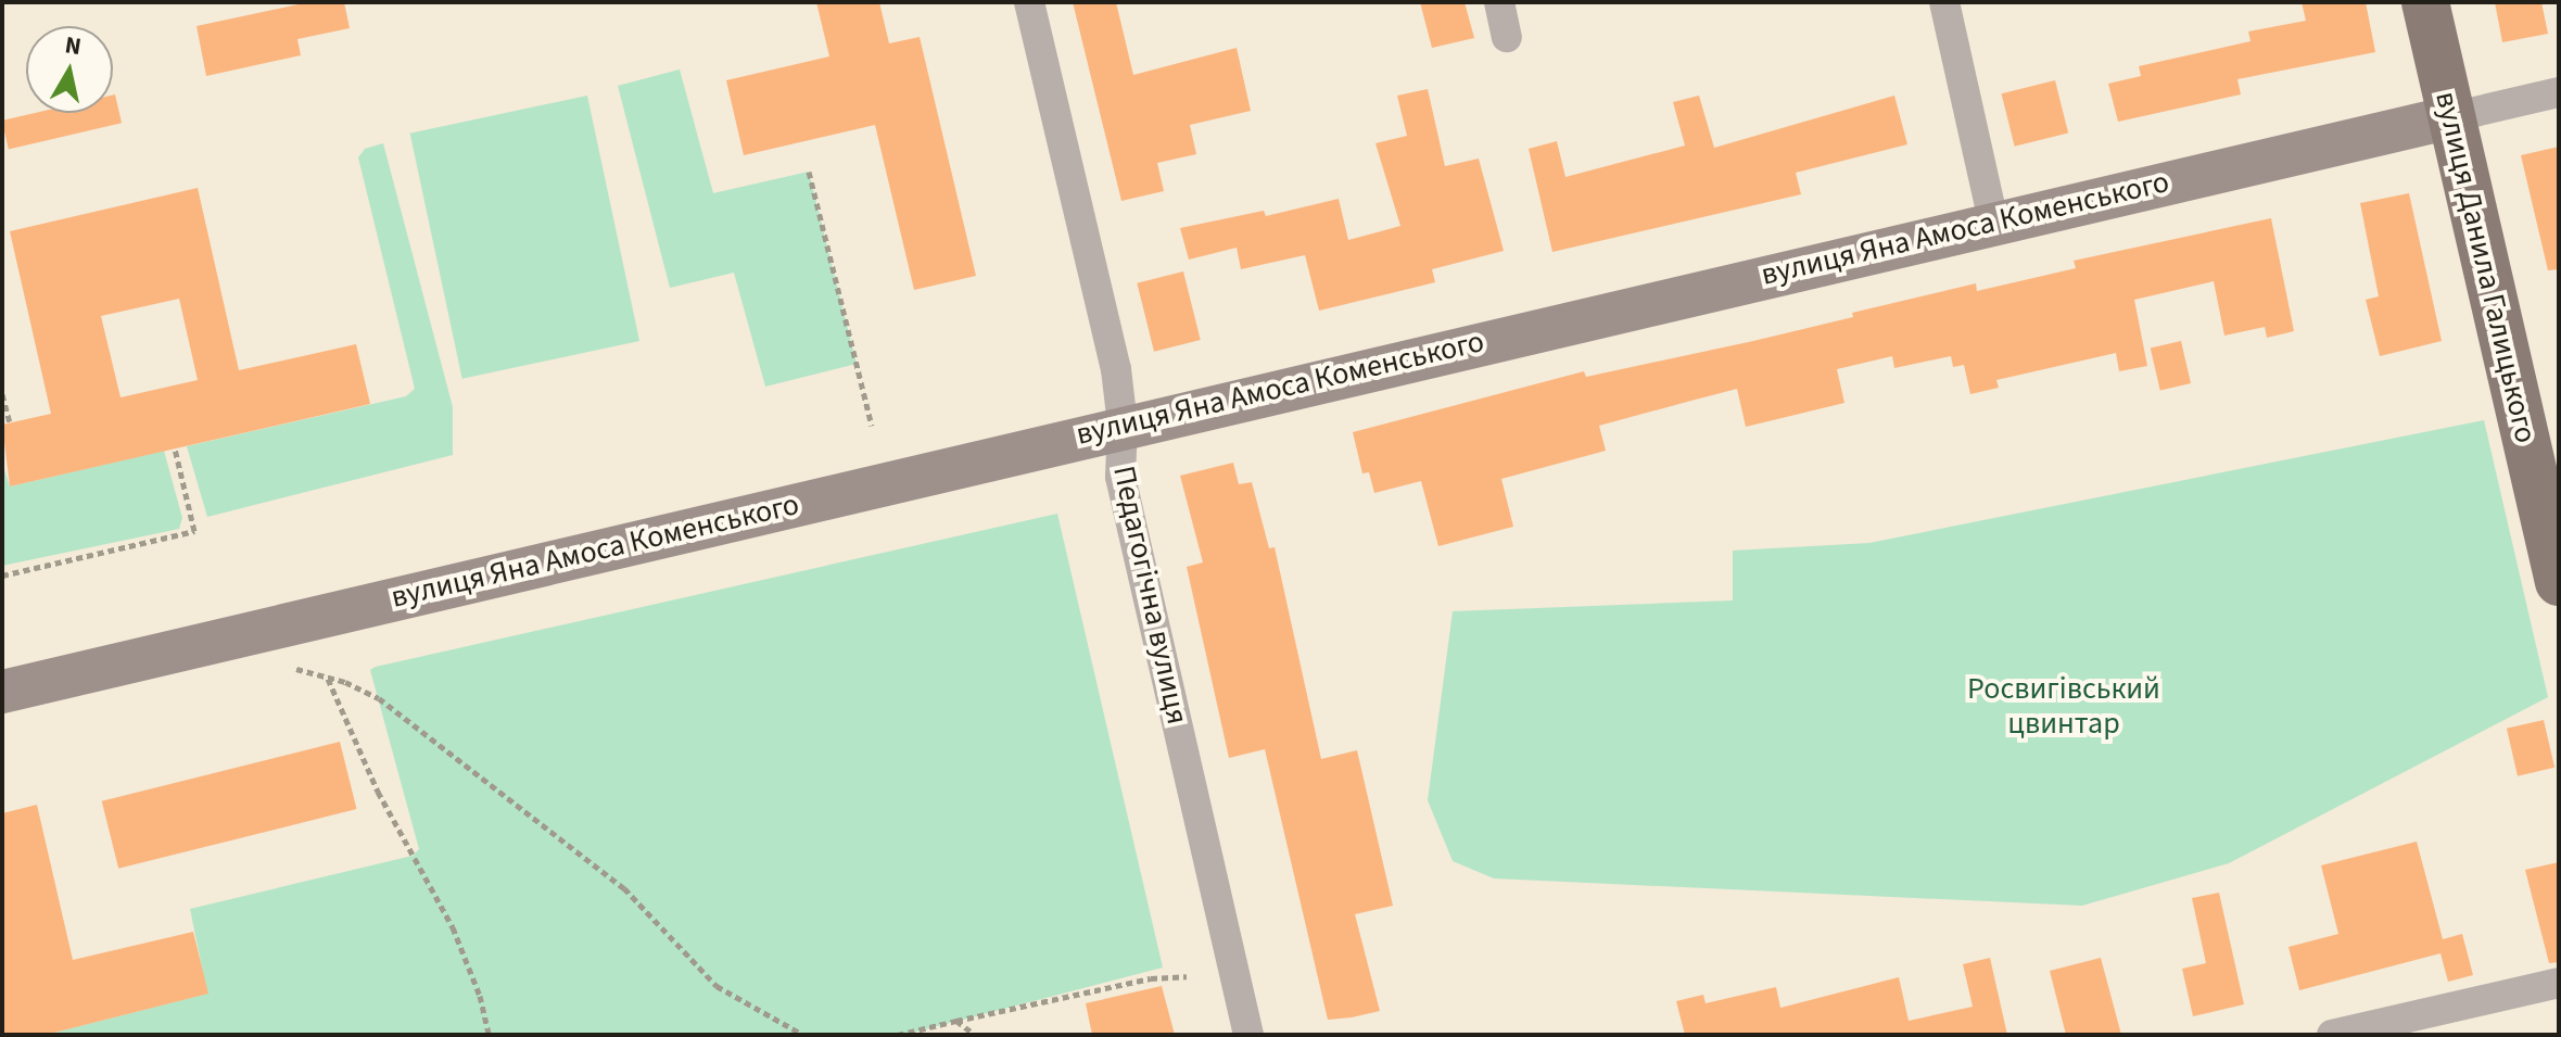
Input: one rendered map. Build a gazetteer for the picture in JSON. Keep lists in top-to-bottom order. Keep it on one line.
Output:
{"streets":{"main road":["вулиця Данила Галицького"],"street":["вулиця Яна Амоса Коменського","Педагогічна вулиця"]},"crossings":[["вулиця Яна Амоса Коменського","вулиця Данила Галицького"],["вулиця Яна Амоса Коменського","Педагогічна вулиця"]],"parks":["Росвигівський цвинтар"],"north":"top"}
